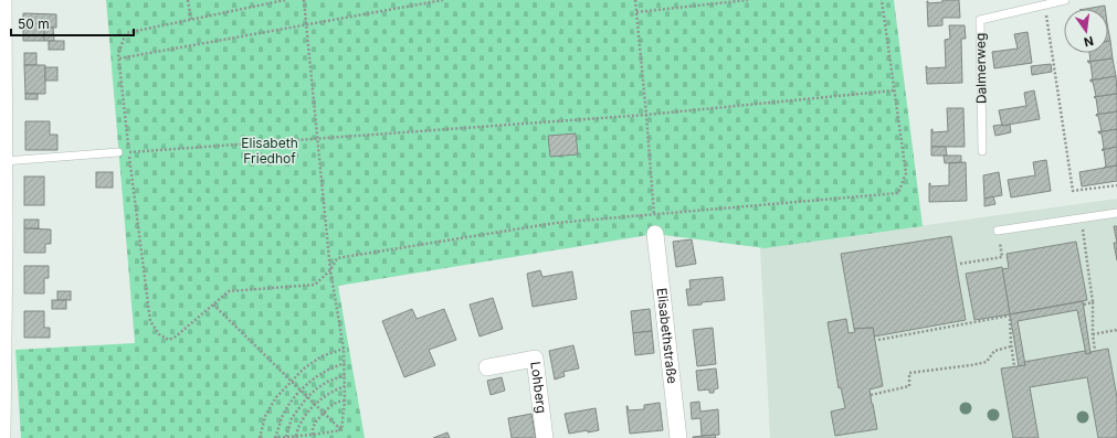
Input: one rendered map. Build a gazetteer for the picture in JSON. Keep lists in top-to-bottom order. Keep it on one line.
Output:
{"streets":{"street":["Elisabethstraße","Lohberg"],"lane":["Dalmerweg"]},"parks":["Elisabeth Friedhof"],"scale_bar":"50 m","north":"bottom"}
